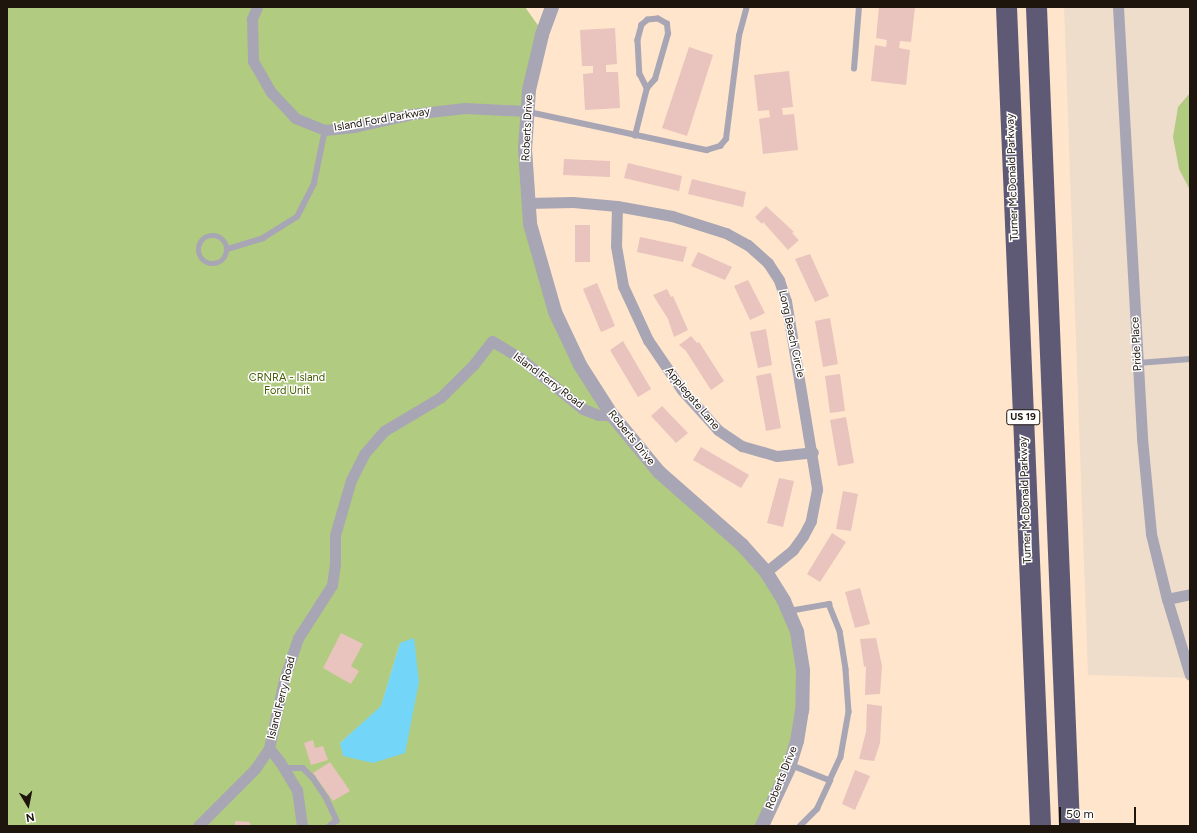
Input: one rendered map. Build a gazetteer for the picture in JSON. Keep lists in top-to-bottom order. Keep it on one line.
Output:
{"streets":{"highway":["Turner McDonald Parkway","US 19"],"street":["Island Ford Parkway","Roberts Drive","Long Beach Circle","Pride Place","Island Ferry Road","Applegate Lane"]},"crossings":[["Island Ford Parkway","Roberts Drive"],["Roberts Drive","Long Beach Circle"],["Roberts Drive","Island Ferry Road"],["Long Beach Circle","Applegate Lane"]],"parks":["CRNRA - Island Ford Unit"],"scale_bar":"50 m","north":"bottom"}
